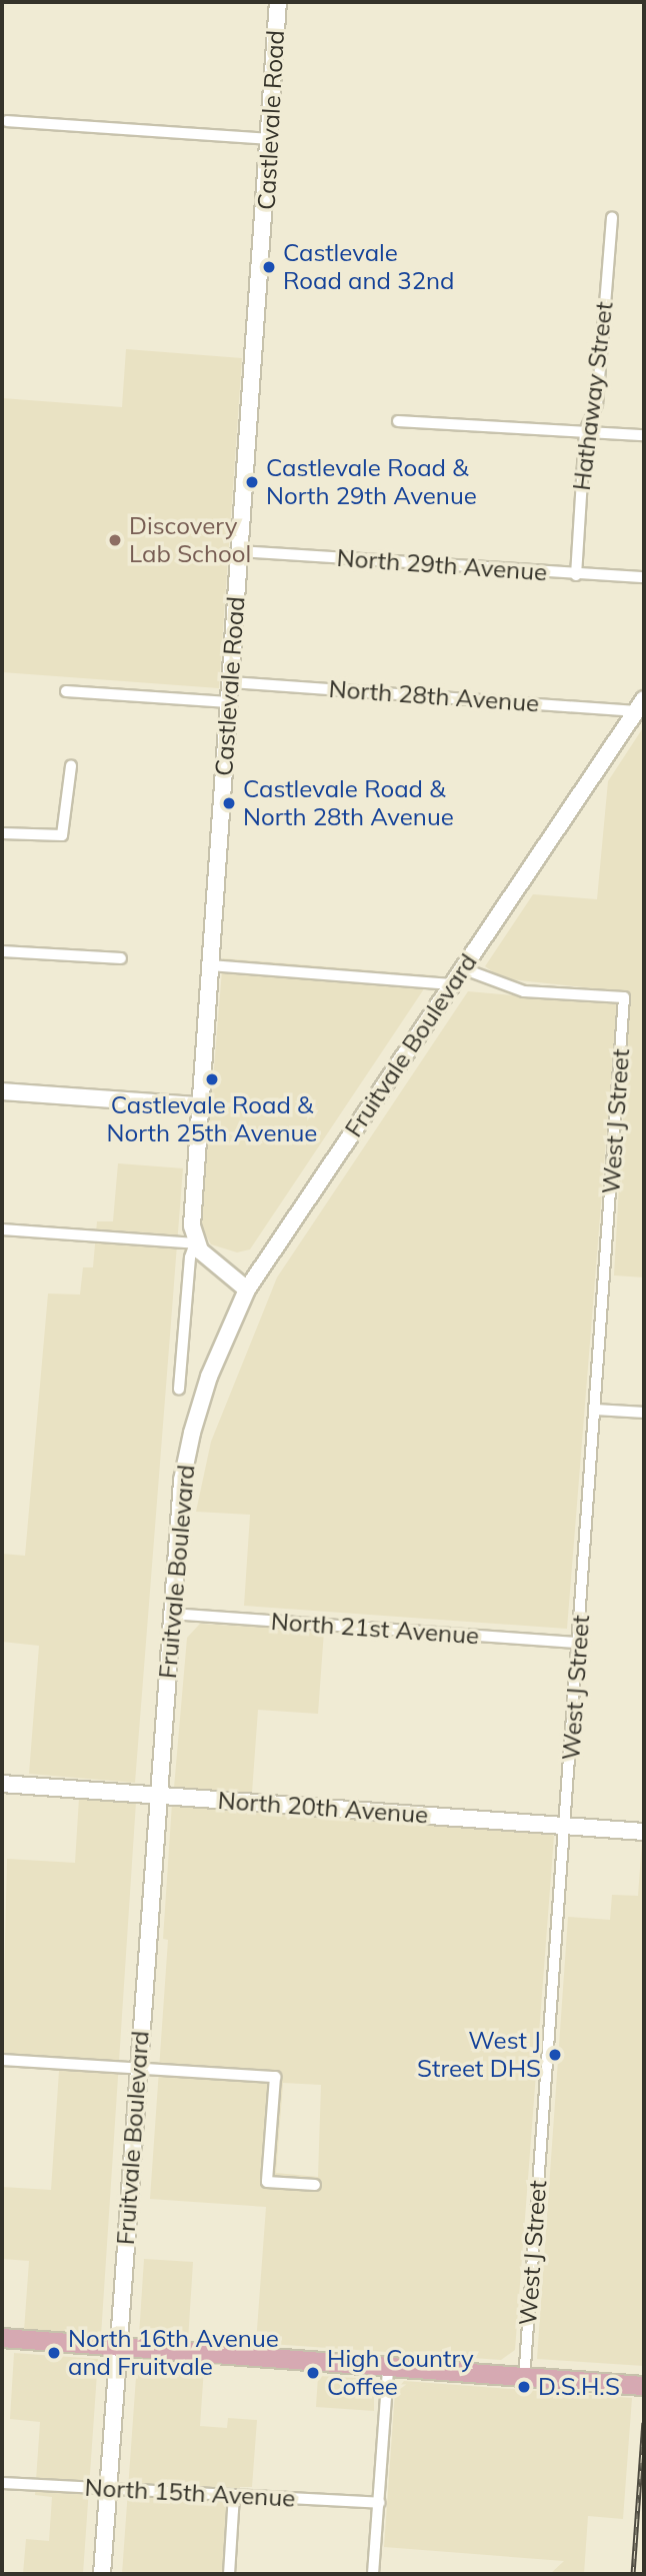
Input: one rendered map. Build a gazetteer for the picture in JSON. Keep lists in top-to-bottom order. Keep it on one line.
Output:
{"streets":{"street":["Castlevale Road","Hathaway Street","North 29th Avenue","North 28th Avenue","Fruitvale Boulevard","West J Street","North 21st Avenue","North 20th Avenue","North 15th Avenue"]},"crossings":[["Castlevale Road","North 29th Avenue"],["Castlevale Road","North 28th Avenue"],["Hathaway Street","North 29th Avenue"],["North 28th Avenue","Fruitvale Boulevard"],["Fruitvale Boulevard","West J Street"],["Fruitvale Boulevard","North 21st Avenue"],["Fruitvale Boulevard","North 20th Avenue"],["Fruitvale Boulevard","North 15th Avenue"],["West J Street","North 21st Avenue"],["West J Street","North 20th Avenue"]],"places":["Castlevale Road and 32nd","Castlevale Road & North 29th Avenue","Discovery Lab School","Castlevale Road & North 28th Avenue","Castlevale Road & North 25th Avenue","West J Street DHS","North 16th Avenue and Fruitvale","High Country Coffee","D.S.H.S"]}
